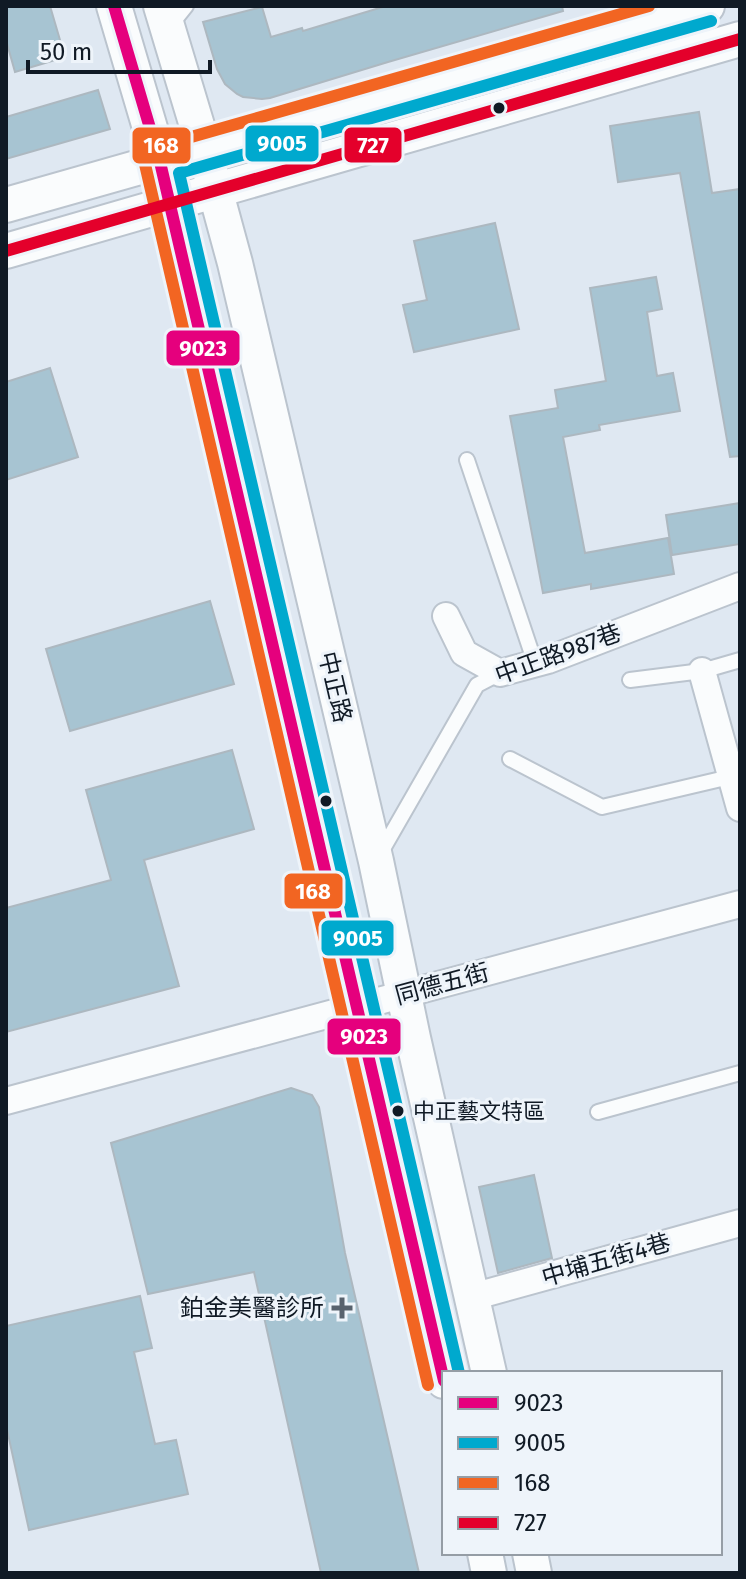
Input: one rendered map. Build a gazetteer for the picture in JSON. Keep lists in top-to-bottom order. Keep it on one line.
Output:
{"streets":{"street":["中正路987巷","中正路","同德五街","中埔五街4巷"]},"crossings":[["中正路987巷","中正路"],["中正路","同德五街"],["中正路","中埔五街4巷"]],"places":{"other":["中正藝文特區"],"health":["鉑金美醫診所"]},"lines":["transit line 9023","transit line 168","transit line 9005","transit line 727"],"legend":["9023","9005","168","727"],"scale_bar":"50 m"}
